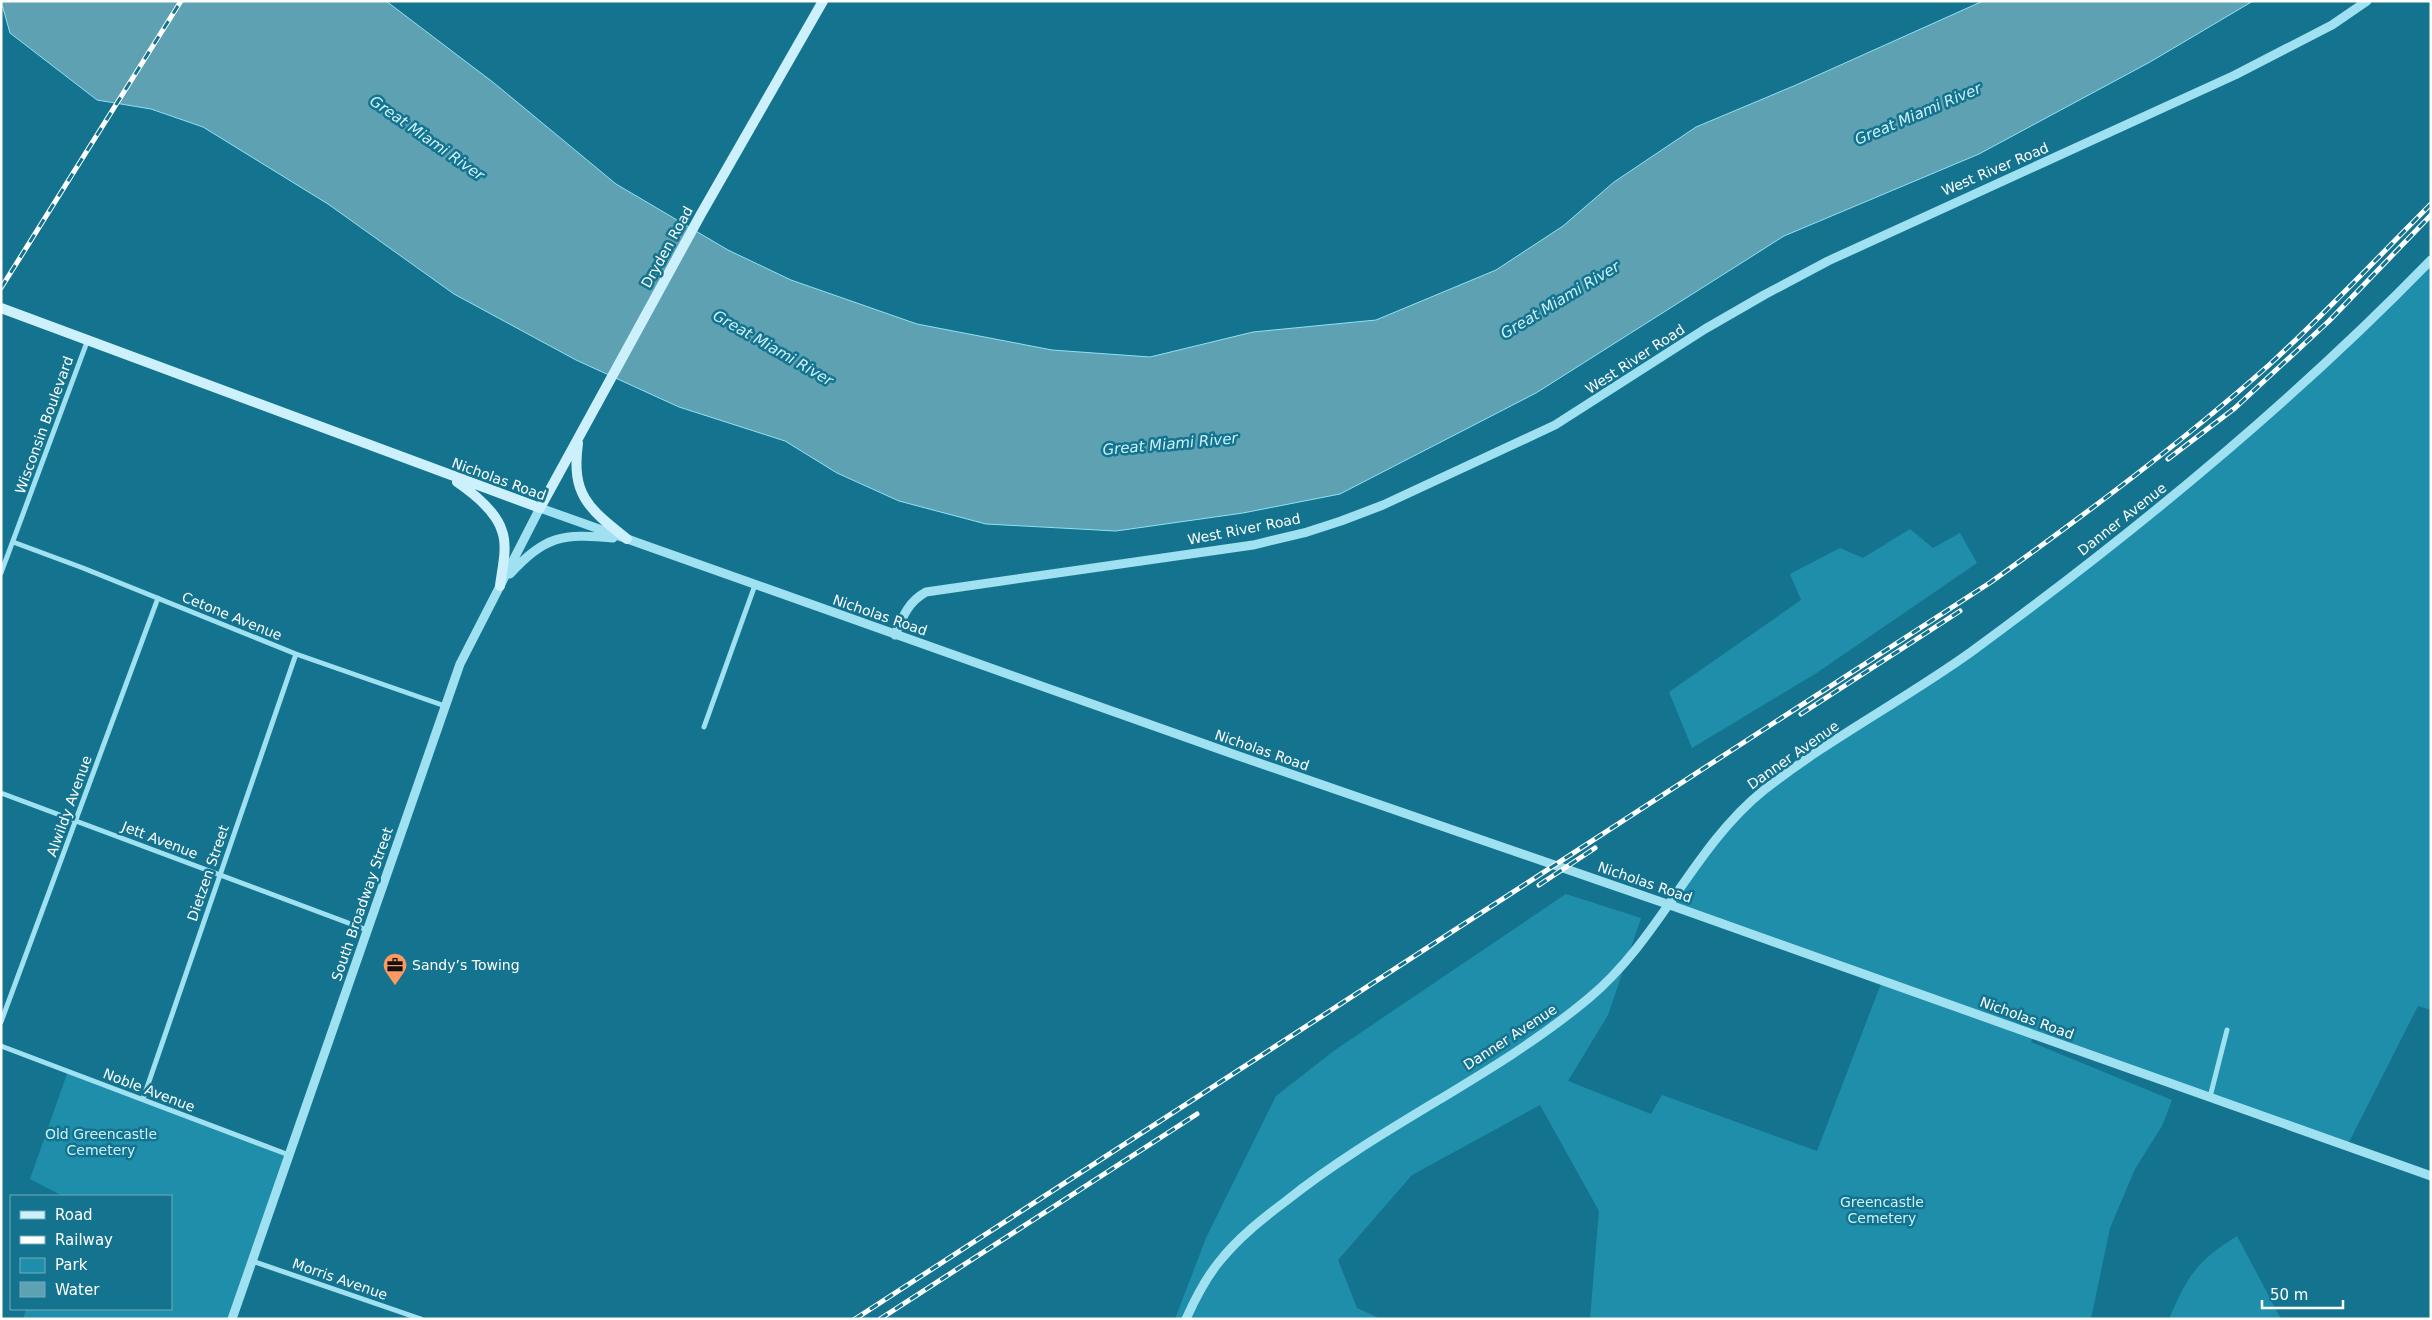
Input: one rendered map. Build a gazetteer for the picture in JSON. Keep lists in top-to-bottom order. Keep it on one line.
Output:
{"streets":{"main road":["Dryden Road","Nicholas Road"],"street":["West River Road","Wisconsin Boulevard","Danner Avenue","Cetone Avenue","Alwildy Avenue","Jett Avenue","Dietzen Street","South Broadway Street","Noble Avenue","Morris Avenue"]},"crossings":[["West River Road","Nicholas Road"],["Dryden Road","Nicholas Road"],["Dryden Road","South Broadway Street"],["Wisconsin Boulevard","Nicholas Road"],["Wisconsin Boulevard","Cetone Avenue"],["Nicholas Road","Danner Avenue"],["Nicholas Road","South Broadway Street"],["Cetone Avenue","Alwildy Avenue"],["Cetone Avenue","Dietzen Street"],["Cetone Avenue","South Broadway Street"],["Alwildy Avenue","Jett Avenue"],["Jett Avenue","Dietzen Street"],["Jett Avenue","South Broadway Street"],["Dietzen Street","Noble Avenue"],["South Broadway Street","Noble Avenue"],["South Broadway Street","Morris Avenue"]],"water":["Great Miami River"],"parks":["Old Greencastle Cemetery","Greencastle Cemetery"],"places":{"office":["Sandy’s Towing"]},"legend":["Road","Railway","Park","Water"],"scale_bar":"50 m"}
